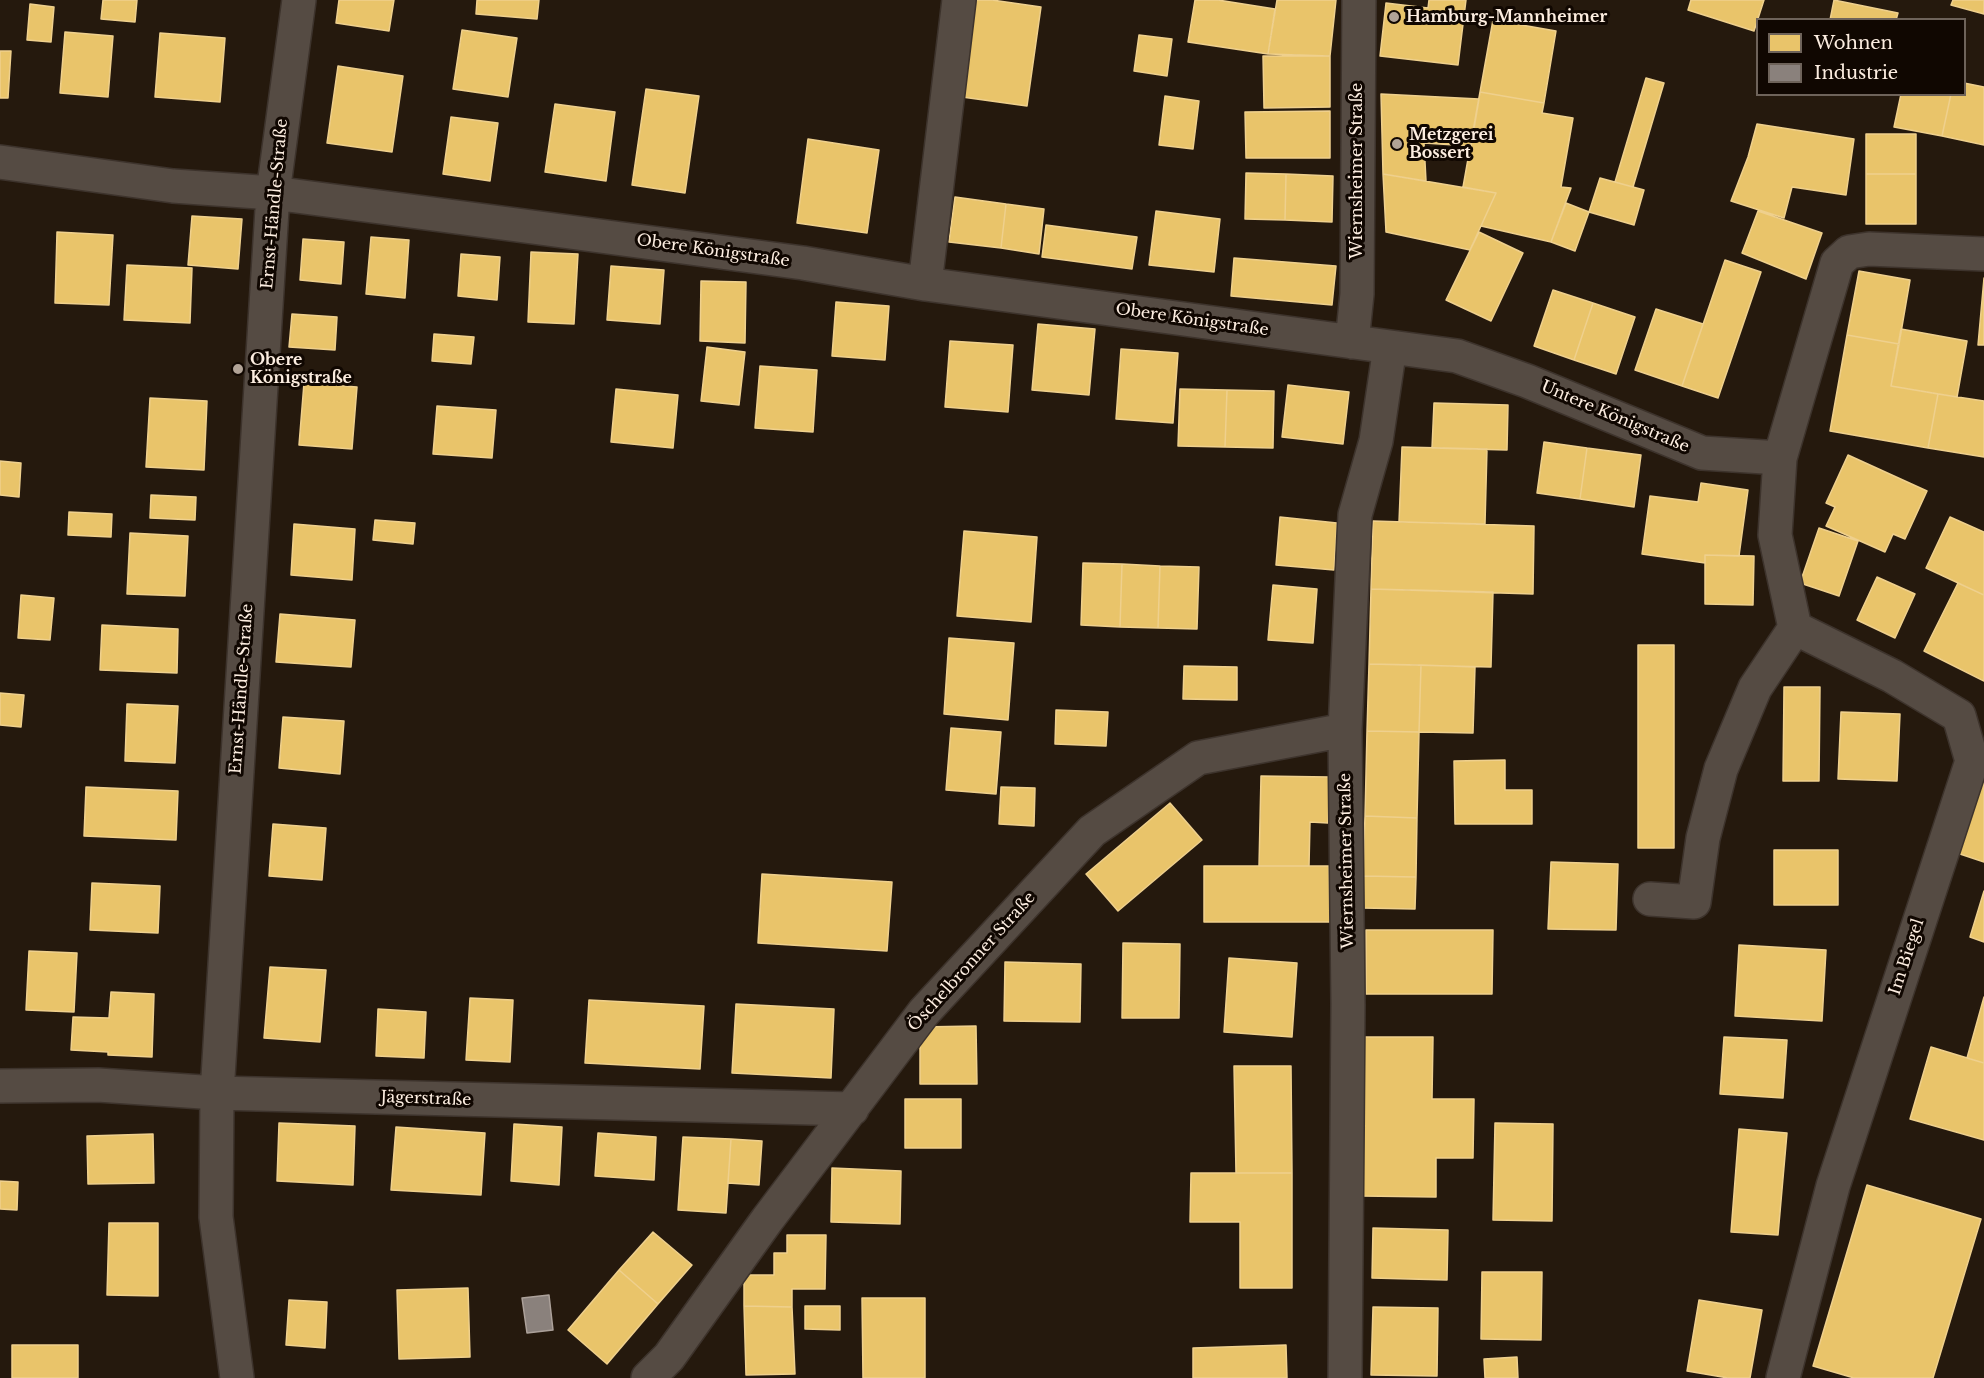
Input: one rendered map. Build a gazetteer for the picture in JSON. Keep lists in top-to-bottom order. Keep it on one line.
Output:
{"streets":{"street":["Wiernsheimer Straße","Ernst-Händle-Straße","Obere Königstraße","Untere Königstraße","Im Biegel","Öschelbronner Straße","Jägerstraße"]},"crossings":[["Wiernsheimer Straße","Obere Königstraße"],["Wiernsheimer Straße","Untere Königstraße"],["Wiernsheimer Straße","Öschelbronner Straße"],["Ernst-Händle-Straße","Obere Königstraße"],["Ernst-Händle-Straße","Jägerstraße"],["Obere Königstraße","Untere Königstraße"],["Öschelbronner Straße","Jägerstraße"]],"places":["Hamburg-Mannheimer","Metzgerei Bossert","Obere Königstraße"],"legend":["Wohnen","Industrie"]}
